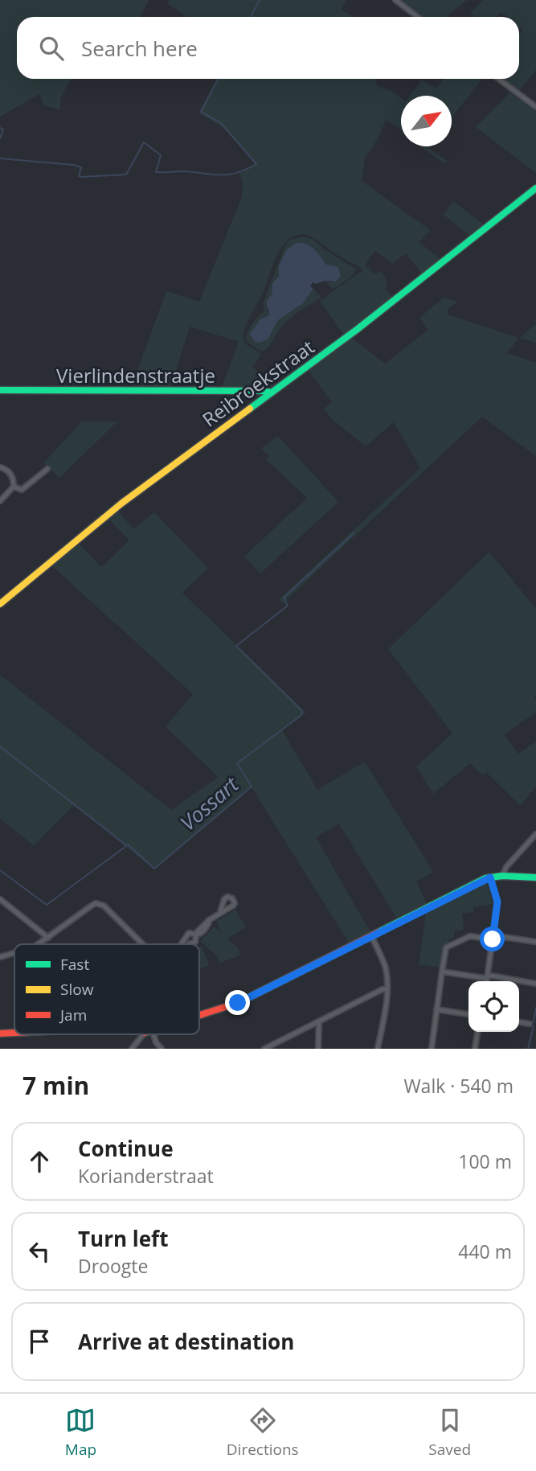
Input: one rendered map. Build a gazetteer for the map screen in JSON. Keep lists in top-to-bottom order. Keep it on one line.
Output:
{"streets":{"street":["Vierlindenstraatje","Reibroekstraat"]},"crossings":[["Vierlindenstraatje","Reibroekstraat"]],"water":["Vossart"],"legend":["Fast","Slow","Jam"],"north":"top right","page":{"search":"Search here","heading":["7 min","Walk · 540 m"],"list":[["Continue","Korianderstraat","100 m"],["Turn left","Droogte","440 m"],"Arrive at destination"],"nav":["Map","Directions","Saved"]}}
